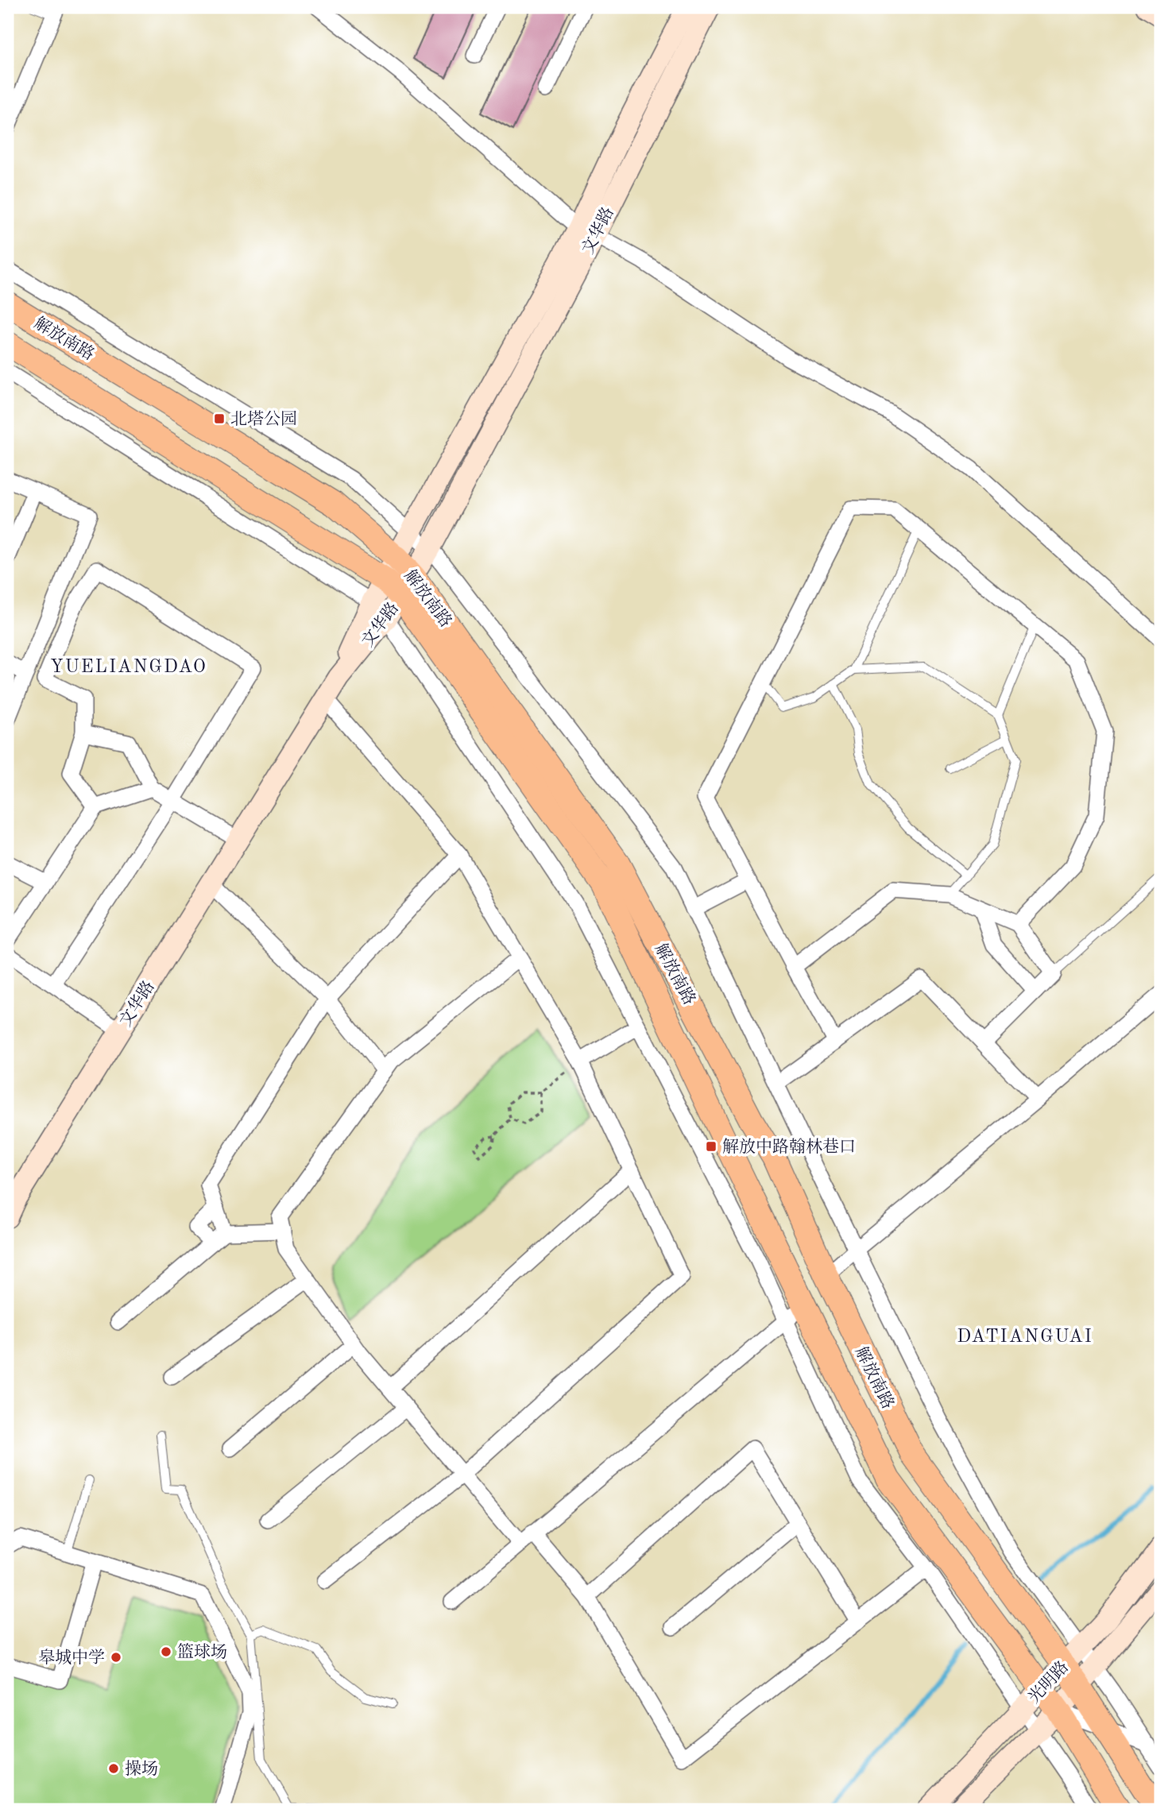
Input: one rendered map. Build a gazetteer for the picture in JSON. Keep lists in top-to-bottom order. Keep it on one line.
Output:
{"streets":{"main road":["解放南路"],"street":["文华路","光明路"]},"crossings":[["文华路","解放南路"],["解放南路","光明路"]],"districts":["YUELIANGDAO","DATIANGUAI"],"places":{"transit":["北塔公园","解放中路翰林巷口"],"other":["篮球场","皋城中学","操场"]}}
